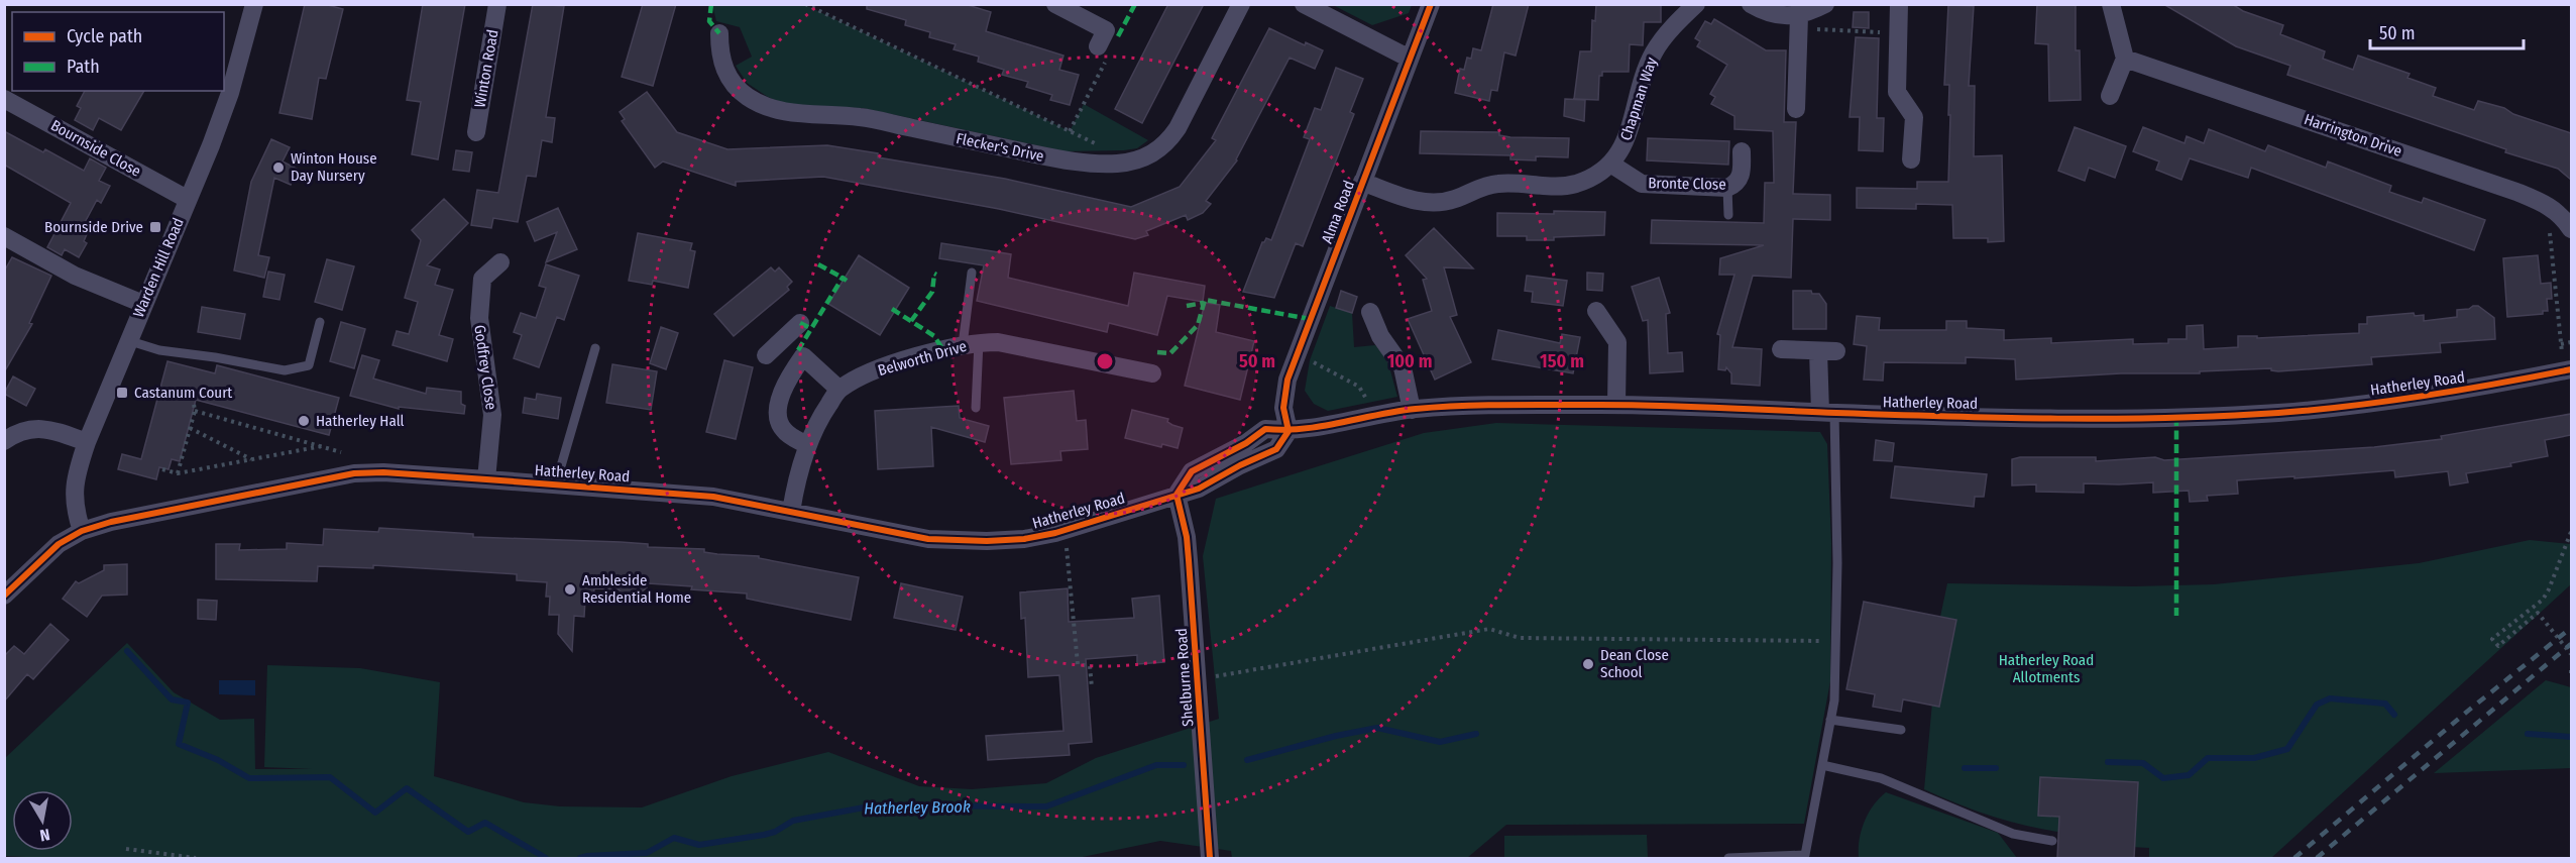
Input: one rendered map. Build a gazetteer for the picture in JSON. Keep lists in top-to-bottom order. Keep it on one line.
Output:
{"streets":{"street":["Winton Road","Chapman Way","Harrington Drive","Flecker's Drive","Bournside Close","Bronte Close","Alma Road","Warden Hill Road","Belworth Drive","Godfrey Close","Hatherley Road","Shelburne Road"]},"crossings":[["Chapman Way","Bronte Close"],["Chapman Way","Alma Road"],["Bournside Close","Warden Hill Road"],["Alma Road","Hatherley Road"],["Warden Hill Road","Hatherley Road"],["Belworth Drive","Hatherley Road"],["Godfrey Close","Hatherley Road"],["Hatherley Road","Shelburne Road"]],"water":["Hatherley Brook"],"parks":["Hatherley Road Allotments"],"places":{"other":["Winton House Day Nursery","Hatherley Hall","Ambleside Residential Home","Dean Close School"],"transit":["Bournside Drive","Castanum Court"]},"legend":["Cycle path","Path"],"scale_bar":"50 m","north":"bottom","rings":["50 m","100 m","150 m"]}
